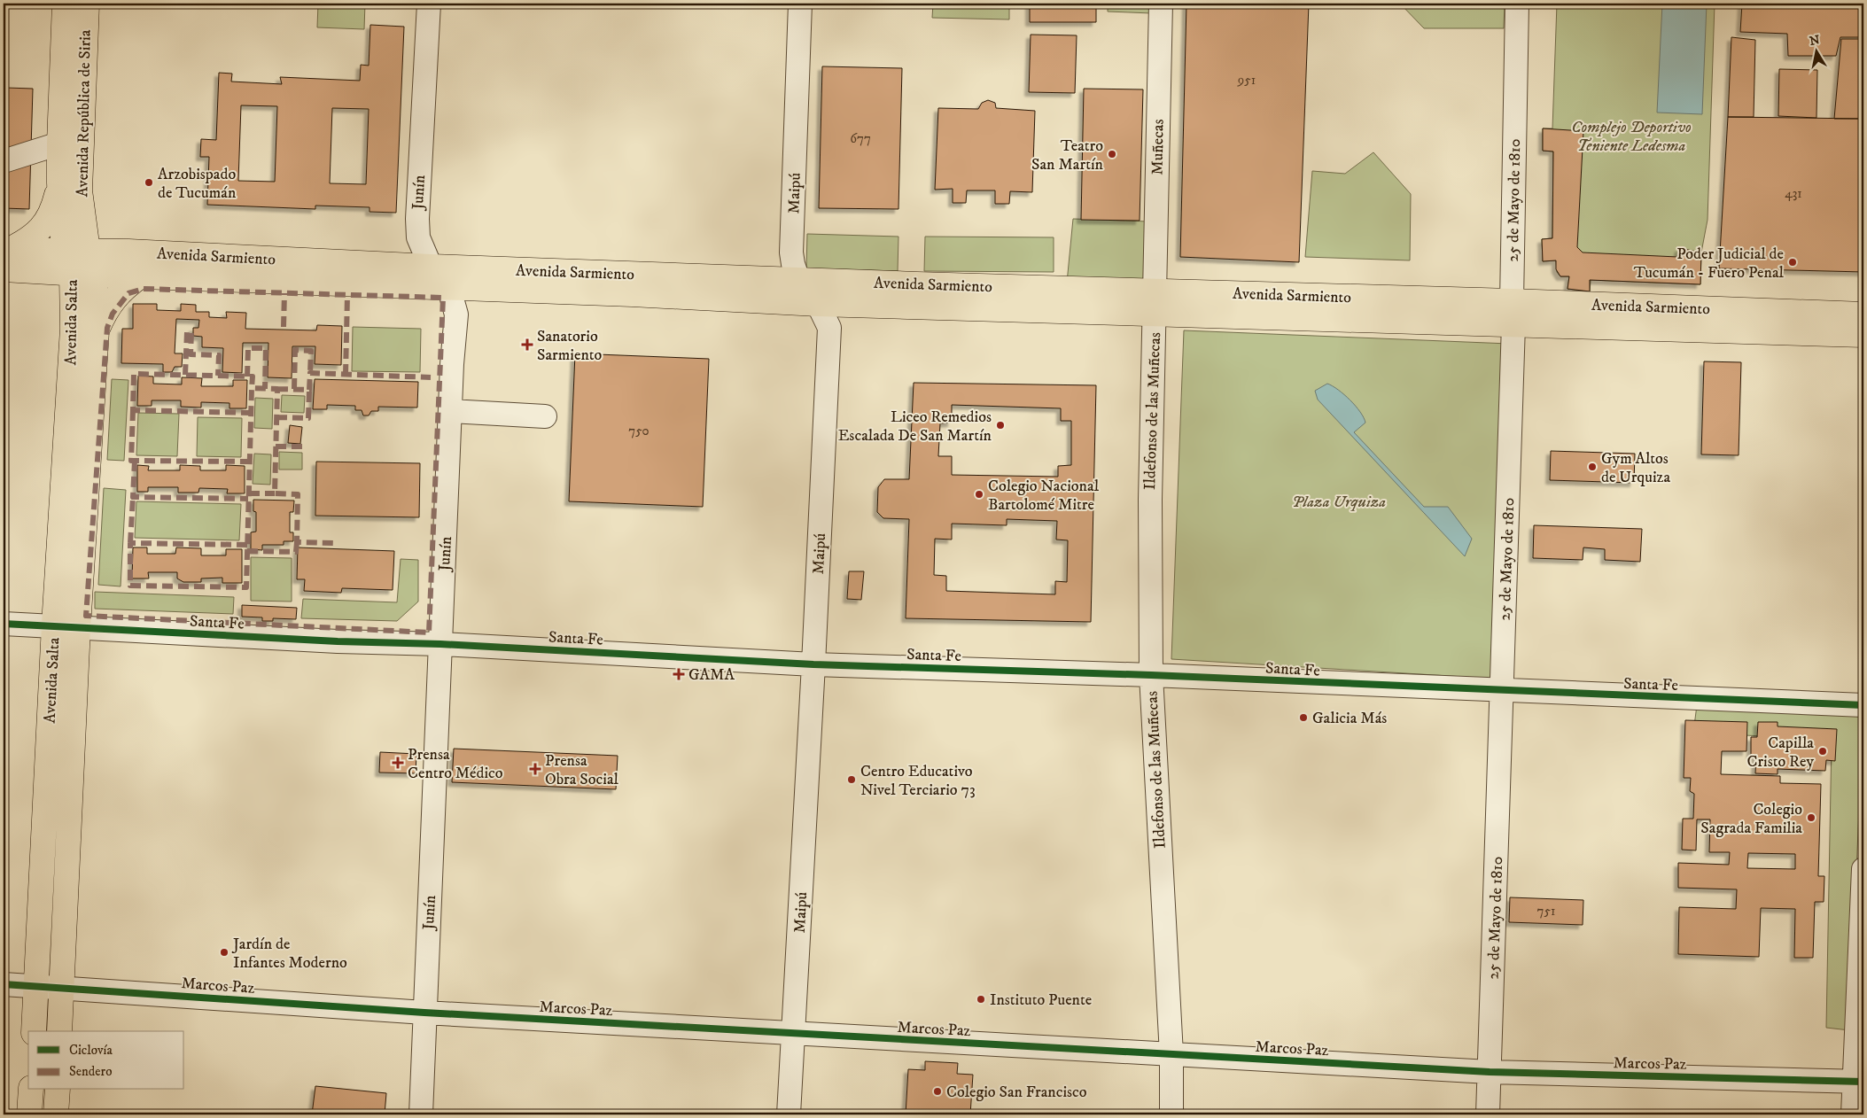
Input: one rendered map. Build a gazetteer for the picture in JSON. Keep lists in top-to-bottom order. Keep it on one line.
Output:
{"streets":{"main road":["Avenida República de Siria","Avenida Sarmiento","Avenida Salta"],"street":["Muñecas","Junín","Maipú","25 de Mayo de 1810","Ildefonso de las Muñecas","Santa Fe","Marcos Paz"]},"crossings":[["Avenida República de Siria","Avenida Sarmiento"],["Avenida República de Siria","Avenida Salta"],["Muñecas","Avenida Sarmiento"],["Muñecas","Ildefonso de las Muñecas"],["Junín","Avenida Sarmiento"],["Junín","Santa Fe"],["Junín","Marcos Paz"],["Maipú","Avenida Sarmiento"],["Maipú","Santa Fe"],["Maipú","Marcos Paz"],["25 de Mayo de 1810","Avenida Sarmiento"],["25 de Mayo de 1810","Santa Fe"],["25 de Mayo de 1810","Marcos Paz"],["Avenida Sarmiento","Avenida Salta"],["Avenida Sarmiento","Ildefonso de las Muñecas"],["Avenida Salta","Santa Fe"],["Avenida Salta","Marcos Paz"],["Ildefonso de las Muñecas","Santa Fe"],["Ildefonso de las Muñecas","Marcos Paz"]],"parks":["Complejo Deportivo Teniente Ledesma","Plaza Urquiza"],"places":{"other":["Teatro San Martín","Arzobispado de Tucumán","Poder Judicial de Tucumán - Fuero Penal","Liceo Remedios Escalada De San Martín","Gym Altos de Urquiza","Colegio Nacional Bartolomé Mitre","Galicia Más","Capilla Cristo Rey","Centro Educativo Nivel Terciario 73","Colegio Sagrada Familia","Jardín de Infantes Moderno","Instituto Puente","Colegio San Francisco"],"health":["Sanatorio Sarmiento","GAMA","Prensa Centro Médico","Prensa Obra Social"]},"house_numbers":["951","677","431","750","751"],"legend":["Ciclovía","Sendero"],"north":"top"}
